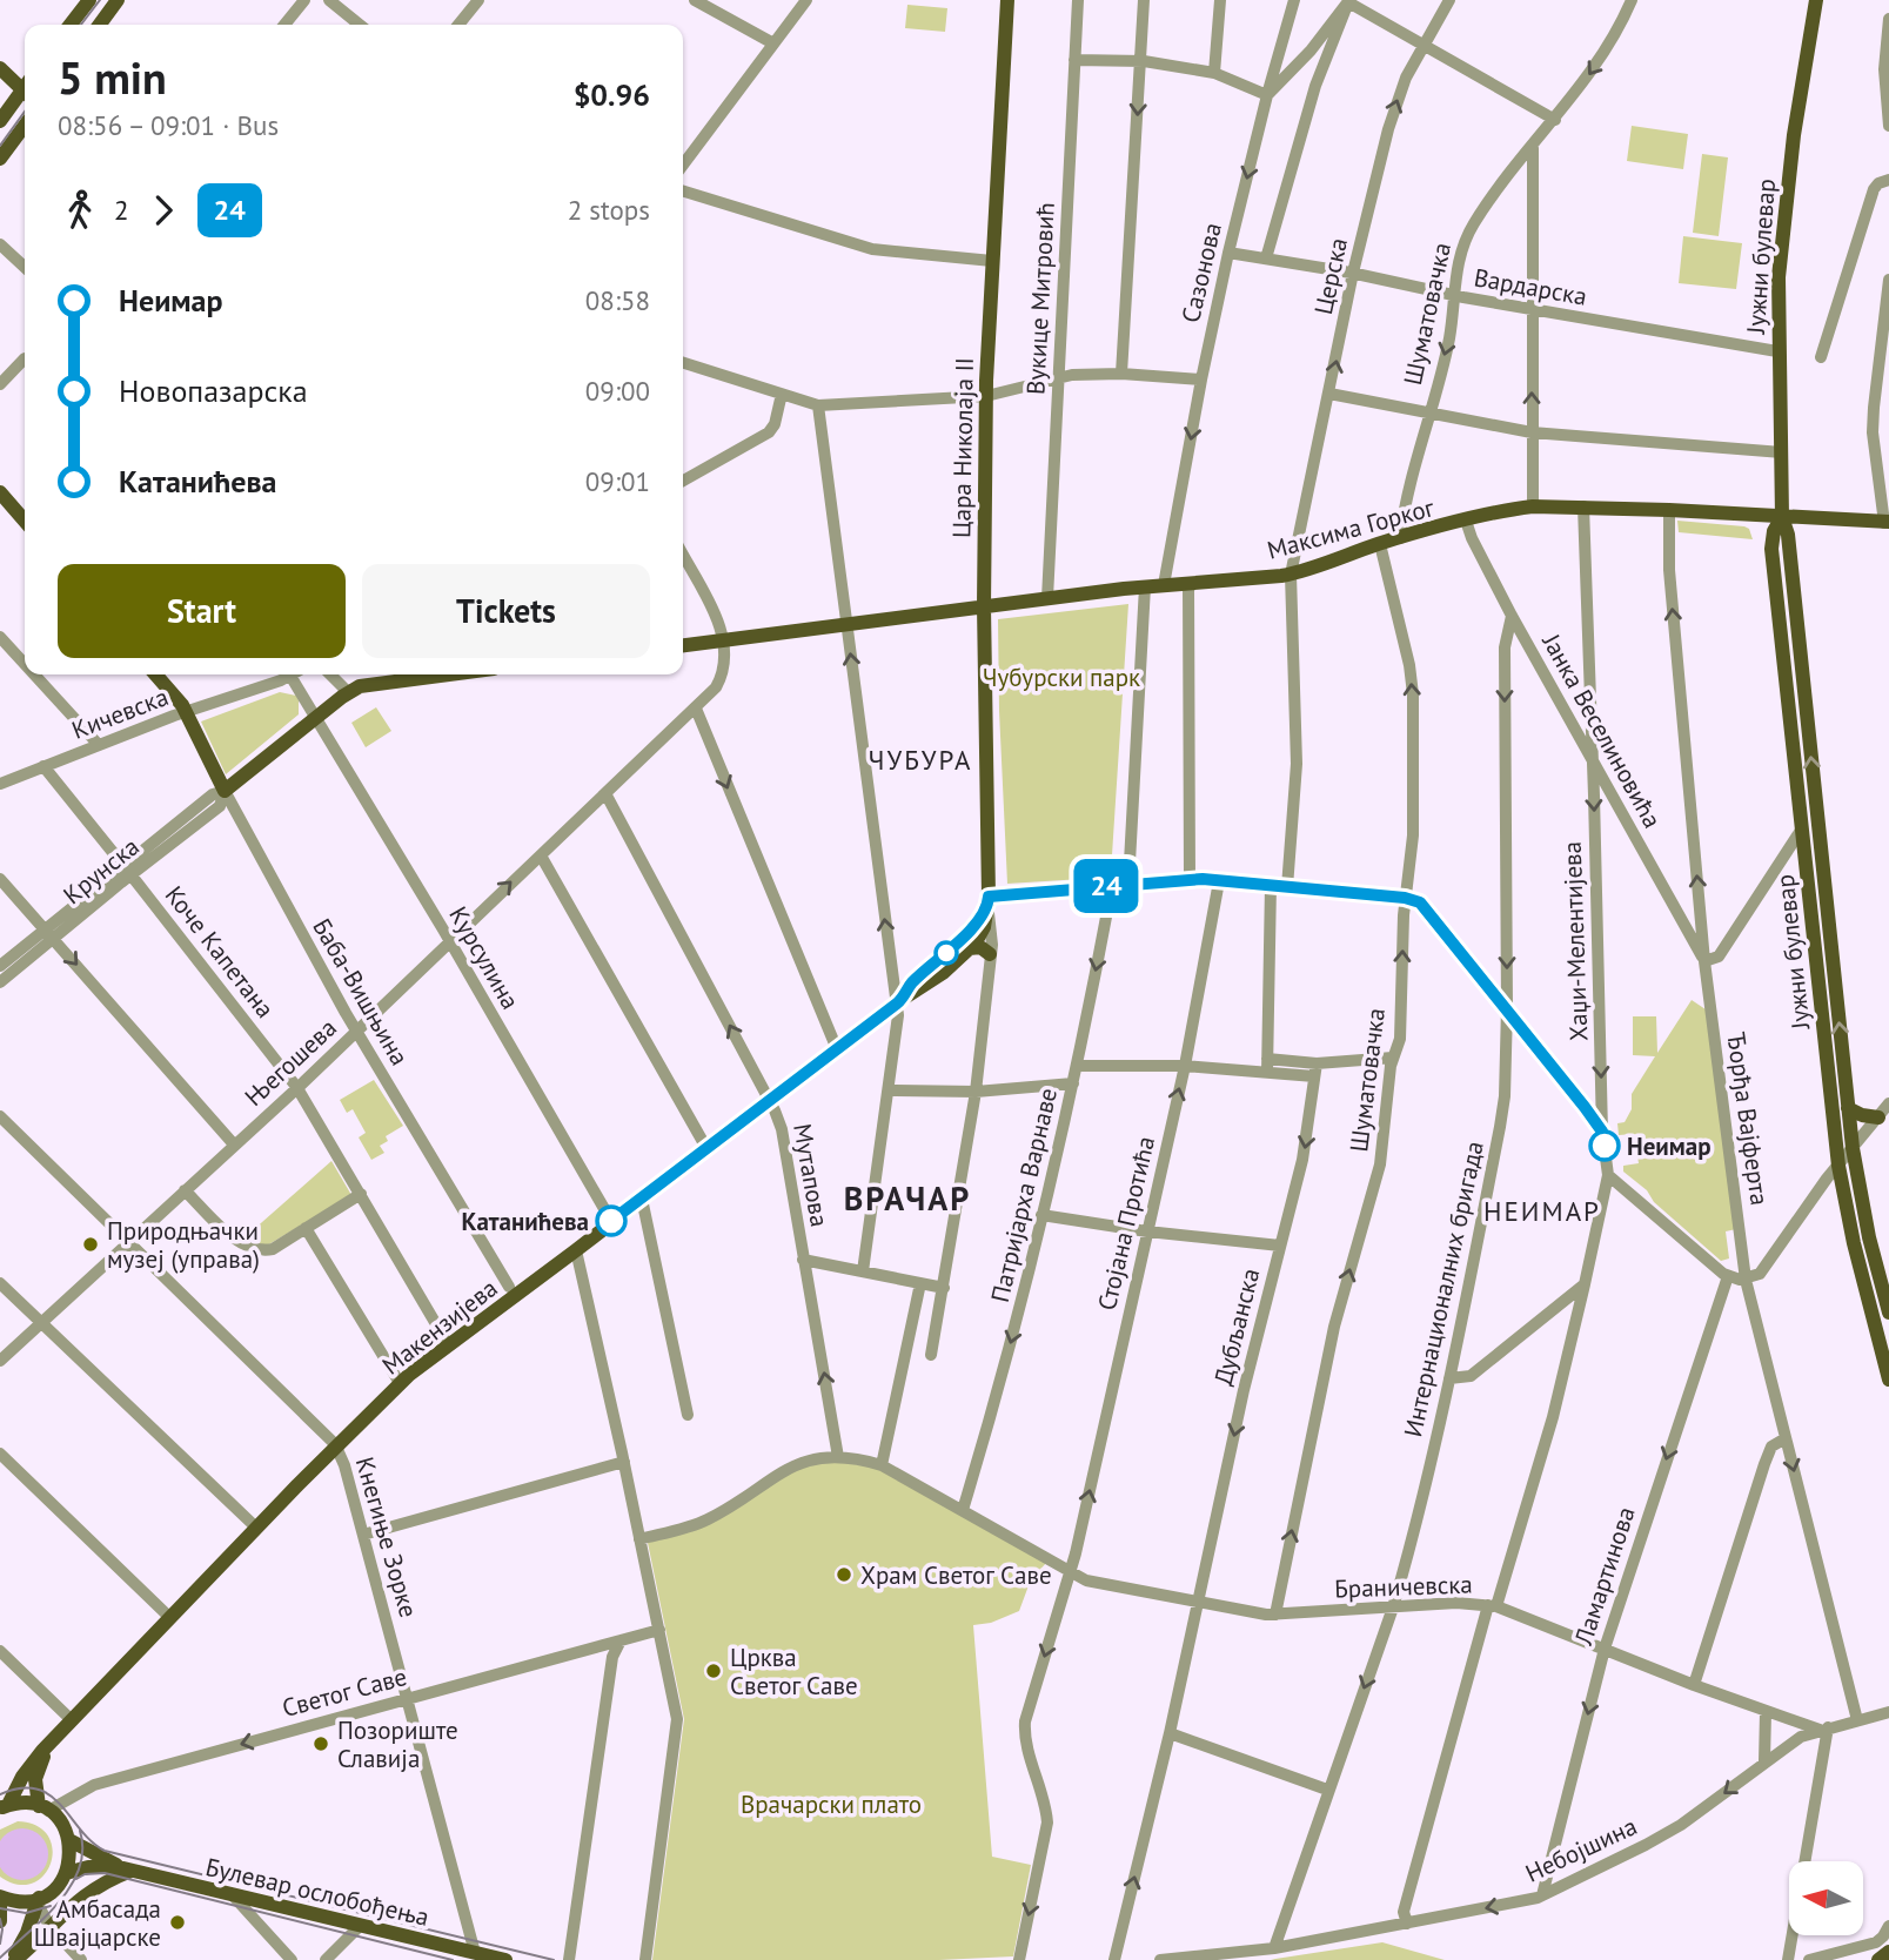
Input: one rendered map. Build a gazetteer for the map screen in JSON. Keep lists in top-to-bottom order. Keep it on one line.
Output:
{"streets":{"main road":["Јужни булевар","Цара Николаја II","Максима Горког","Крунска","Баба-Вишњина","Макензијева","Булевар ослобођења"],"street":["Сазонова","Церска","Вардарска","Вукице Митровић","Шуматовачка","Кичевска","Јанка Веселиновића","Хаџи-Мелентијева","Коче Капетана","Курсулина","Његошева","Ђорђа Вајферта","Мутапова","Патријарха Варнаве","Стојана Протића","Интернационалних бригада","Дубљанска","Кнегиње Зорке","Ламартинова","Браничевска","Светог Саве","Небојшина"]},"crossings":[["Јужни булевар","Вардарска"],["Јужни булевар","Максима Горког"],["Сазонова","Вардарска"],["Сазонова","Максима Горког"],["Церска","Вардарска"],["Церска","Максима Горког"],["Вардарска","Шуматовачка"],["Вукице Митровић","Максима Горког"],["Шуматовачка","Максима Горког"],["Шуматовачка","Браничевска"],["Цара Николаја II","Максима Горког"],["Цара Николаја II","Макензијева"],["Максима Горког","Јанка Веселиновића"],["Максима Горког","Хаџи-Мелентијева"],["Максима Горког","Његошева"],["Максима Горког","Ђорђа Вајферта"],["Кичевска","Коче Капетана"],["Кичевска","Баба-Вишњина"],["Јанка Веселиновића","Хаџи-Мелентијева"],["Јанка Веселиновића","Ђорђа Вајферта"],["Јанка Веселиновића","Интернационалних бригада"],["Крунска","Коче Капетана"],["Крунска","Курсулина"],["Крунска","Баба-Вишњина"],["Хаџи-Мелентијева","Браничевска"],["Хаџи-Мелентијева","Небојшина"],["Коче Капетана","Његошева"],["Коче Капетана","Макензијева"],["Курсулина","Његошева"],["Курсулина","Макензијева"],["Баба-Вишњина","Његошева"],["Његошева","Мутапова"],["Његошева","Кнегиње Зорке"],["Ђорђа Вајферта","Небојшина"],["Мутапова","Макензијева"],["Мутапова","Браничевска"],["Патријарха Варнаве","Браничевска"],["Стојана Протића","Браничевска"],["Интернационалних бригада","Браничевска"],["Интернационалних бригада","Небојшина"],["Макензијева","Кнегиње Зорке"],["Макензијева","Светог Саве"],["Дубљанска","Браничевска"],["Кнегиње Зорке","Светог Саве"],["Кнегиње Зорке","Булевар ослобођења"],["Ламартинова","Браничевска"],["Ламартинова","Небојшина"],["Браничевска","Небојшина"]],"one_way":["Интернационалних бригада","Светог Саве","Небојшина"],"districts":["ЧУБУРА","ВРАЧАР","НЕИМАР"],"parks":["Чубурски парк","Врачарски плато"],"places":["Неимар","Катанићева","Природњачки музеј (управа)","Храм Светог Саве","Црква Светог Саве","Позориште Славија","Амбасада Швајцарске"],"lines":["bus line 24"],"north":"left","page":{"on_map":"24","heading":["5 min","08:56 – 09:01 · Bus","$0.96"],"legs":["2","24","2 stops"],"list":[{"name":"Неимар","value":"08:58"},{"name":"Новопазарска","value":"09:00"},{"name":"Катанићева","value":"09:01"}],"buttons":["Start","Tickets"]}}
